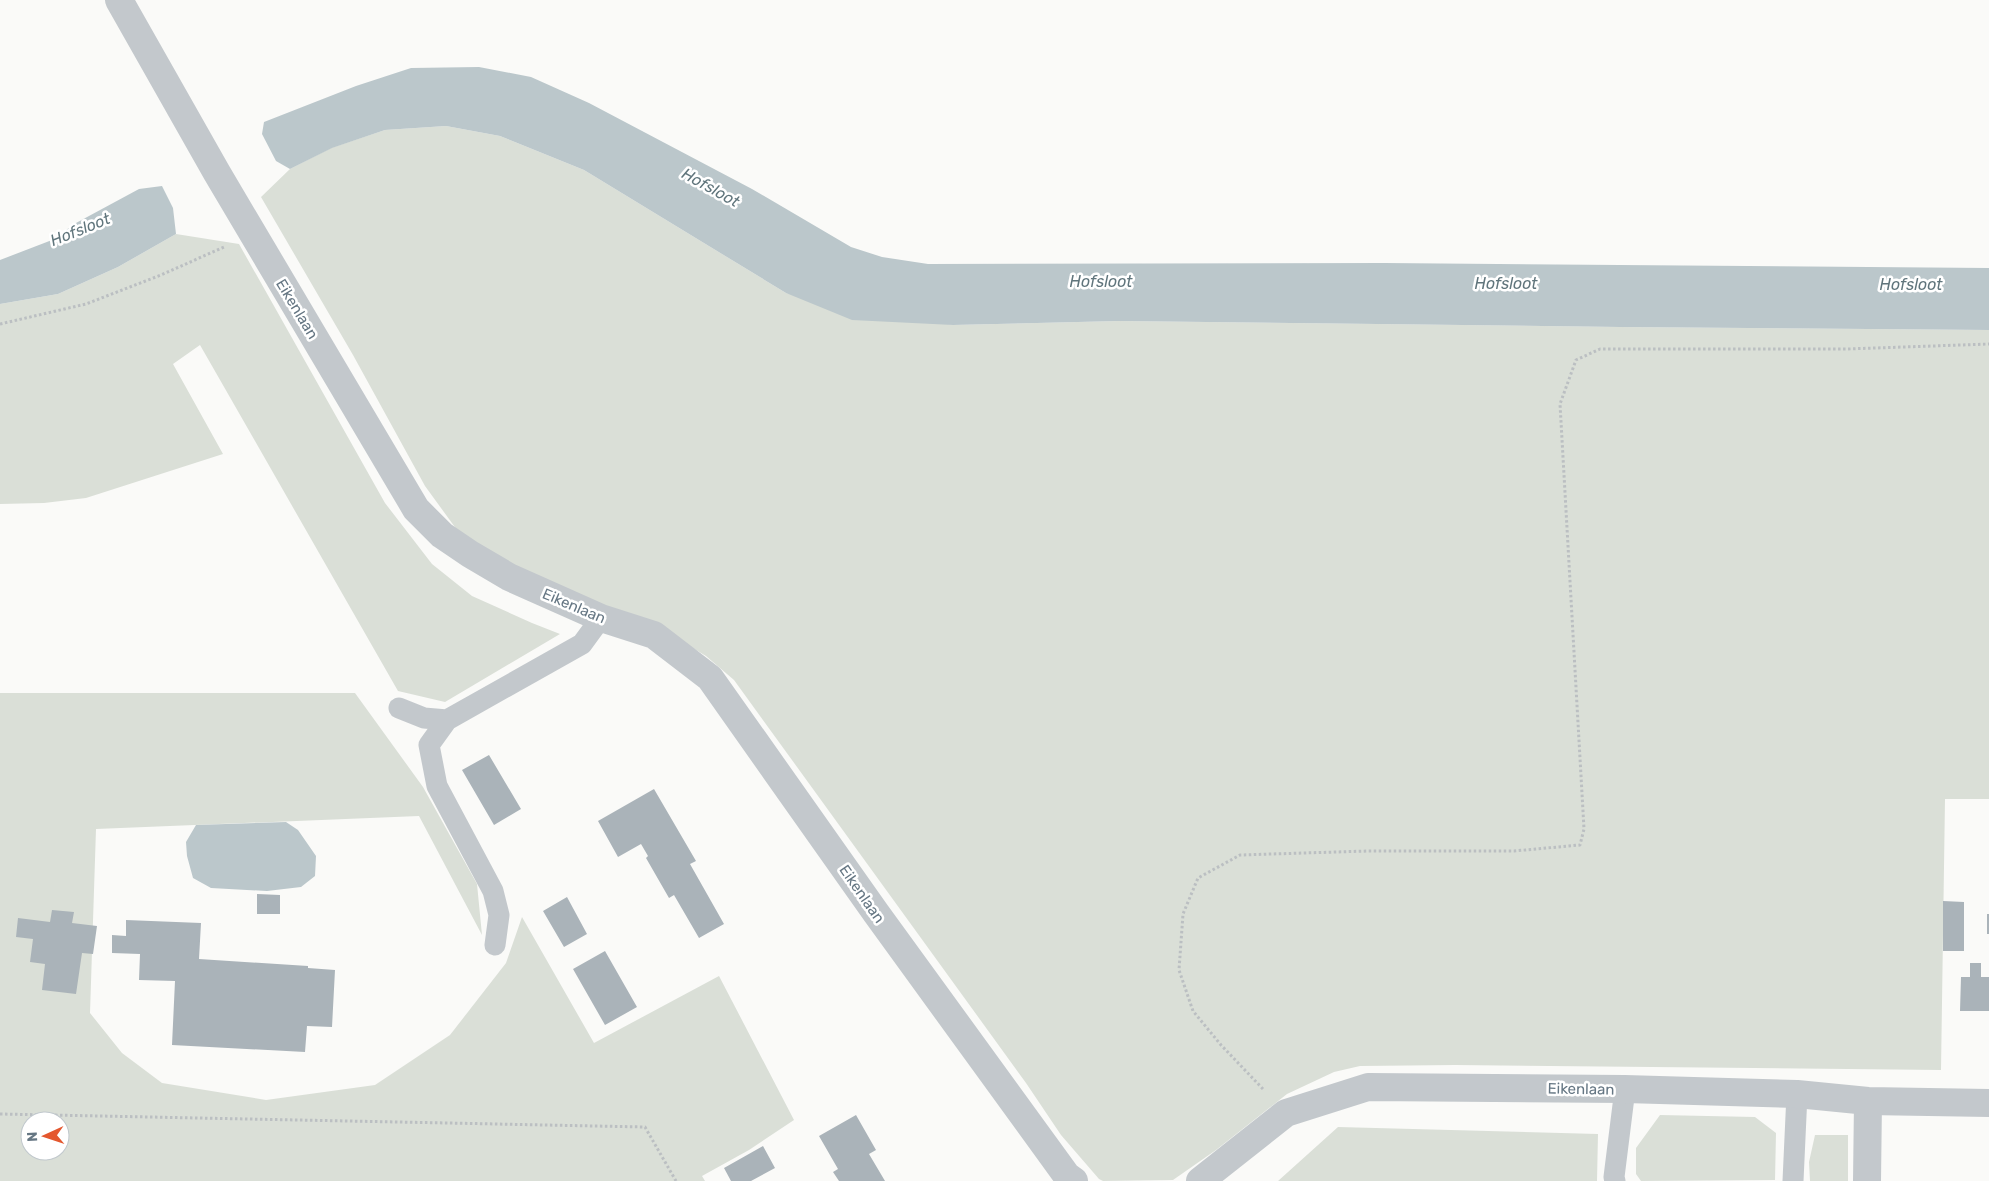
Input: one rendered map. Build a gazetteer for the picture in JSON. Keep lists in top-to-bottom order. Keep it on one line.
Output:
{"streets":{"street":["Eikenlaan"]},"water":["Hofsloot"],"north":"left"}
